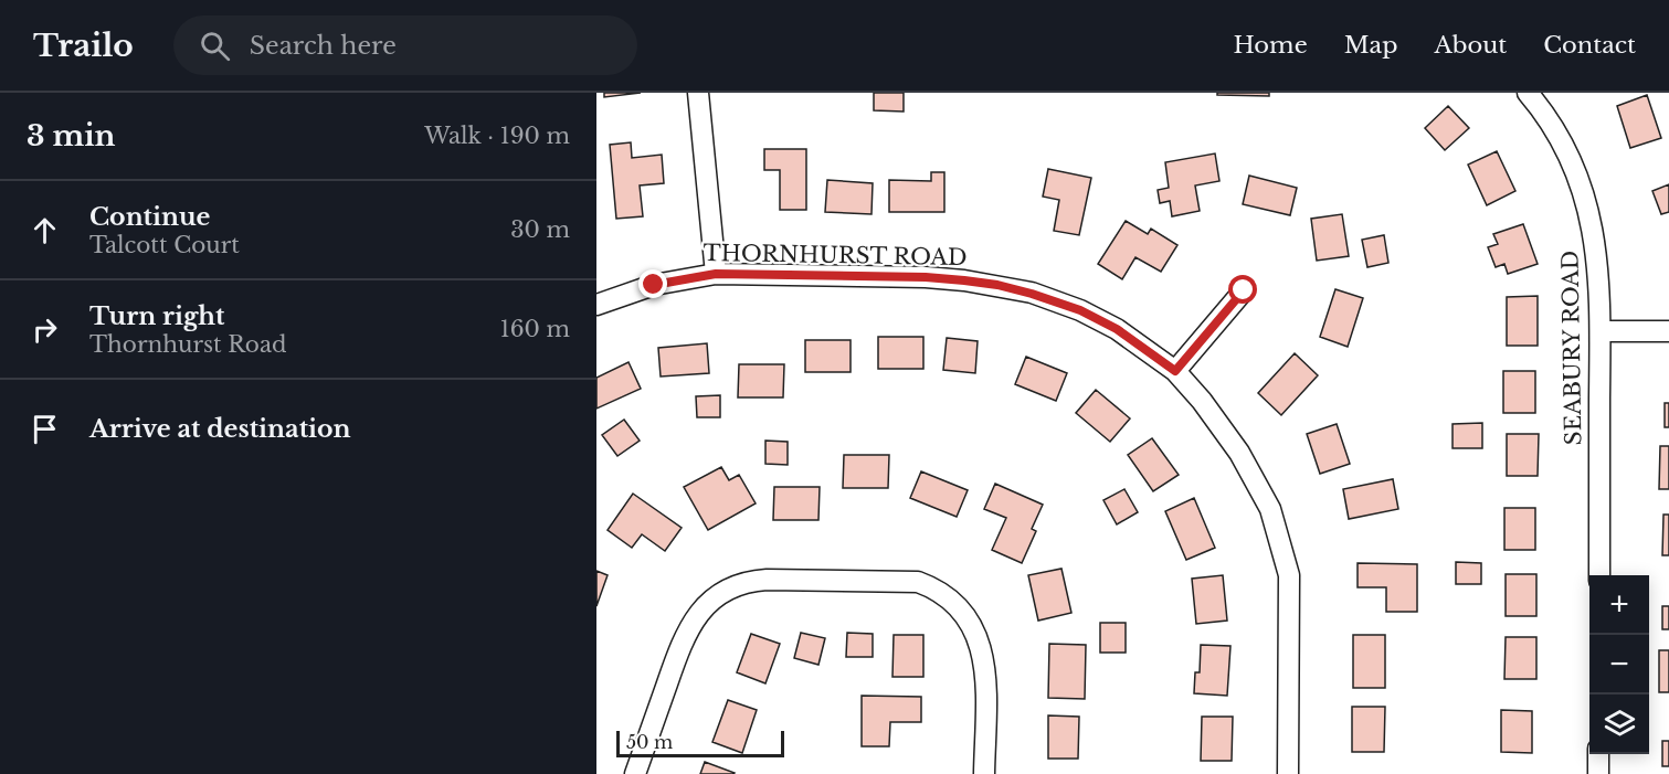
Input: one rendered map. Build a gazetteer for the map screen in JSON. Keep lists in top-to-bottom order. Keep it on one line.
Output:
{"streets":{"street":["THORNHURST ROAD","SEABURY ROAD"]},"scale_bar":"50 m","page":{"header":"Trailo","search":"Search here","nav":["Home","Map","About","Contact"],"heading":["3 min","Walk · 190 m"],"list":[["Continue","Talcott Court","30 m"],["Turn right","Thornhurst Road","160 m"],"Arrive at destination"],"map_buttons":["+","−"],"scale":"50 m"}}
